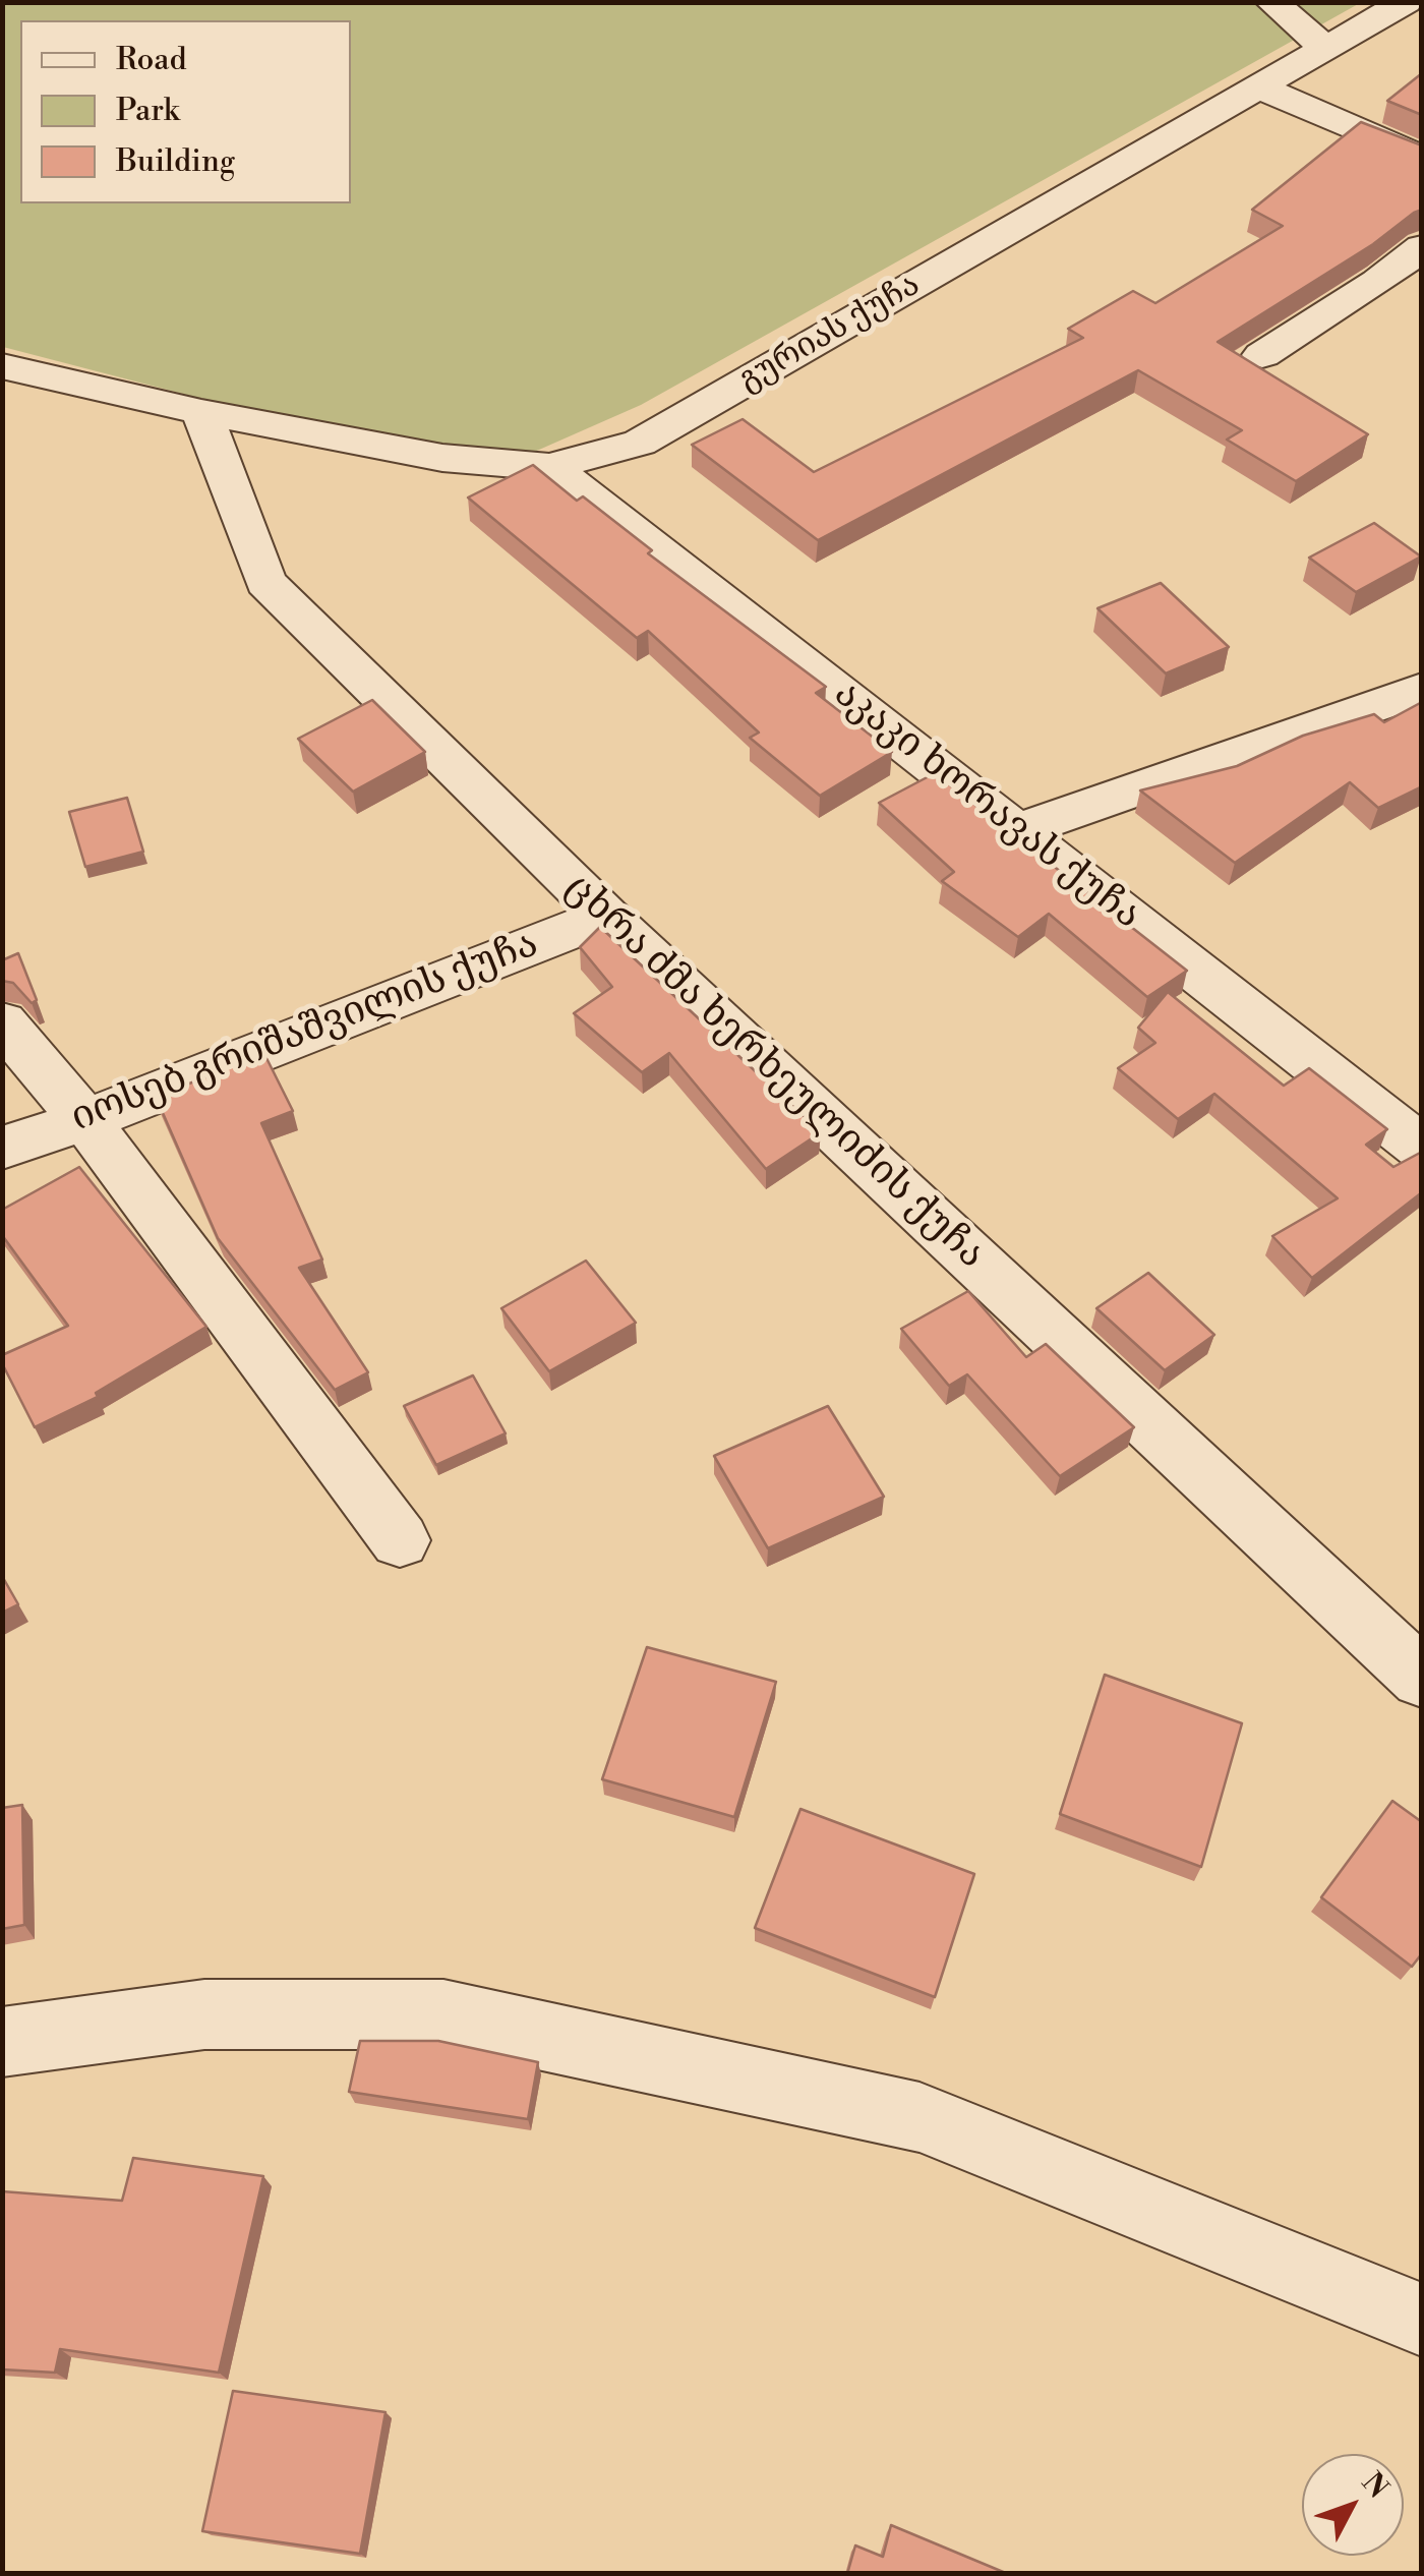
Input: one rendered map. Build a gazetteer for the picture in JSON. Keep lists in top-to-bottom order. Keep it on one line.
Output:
{"streets":{"street":["გურიას ქუჩა","აკაკი ხორავას ქუჩა","იოსებ გრიშაშვილის ქუჩა","ცხრა ძმა ხერხეულიძის ქუჩა"]},"crossings":[["გურიას ქუჩა","აკაკი ხორავას ქუჩა"],["გურიას ქუჩა","ცხრა ძმა ხერხეულიძის ქუჩა"],["იოსებ გრიშაშვილის ქუჩა","ცხრა ძმა ხერხეულიძის ქუჩა"]],"legend":["Road","Park","Building"],"north":"top right"}
